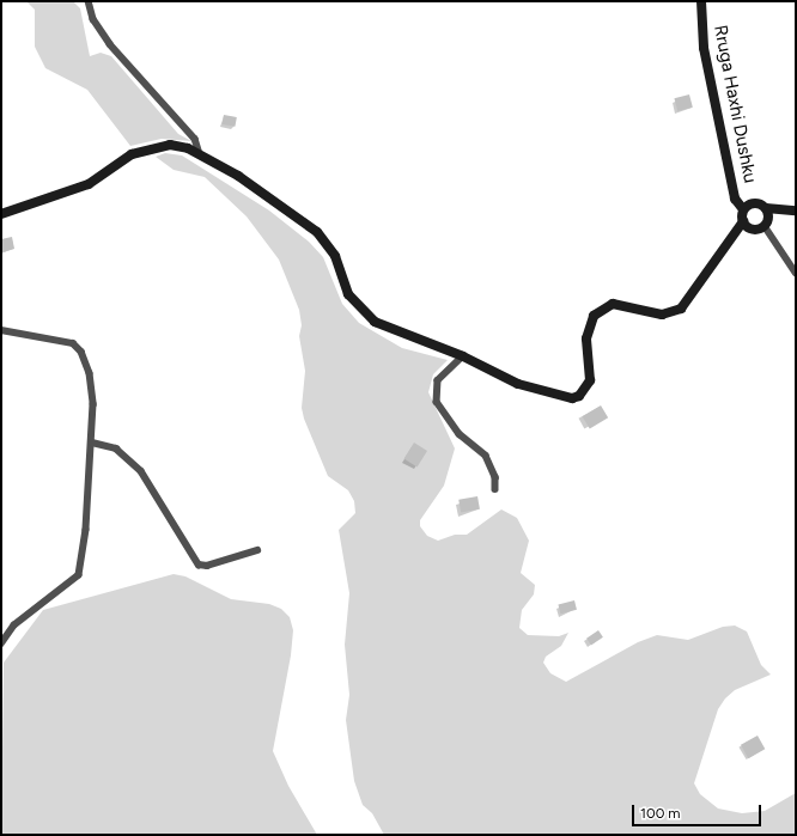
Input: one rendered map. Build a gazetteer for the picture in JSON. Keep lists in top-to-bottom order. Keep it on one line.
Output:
{"streets":{"street":["Rruga Haxhi Dushku"]},"scale_bar":"100 m"}
